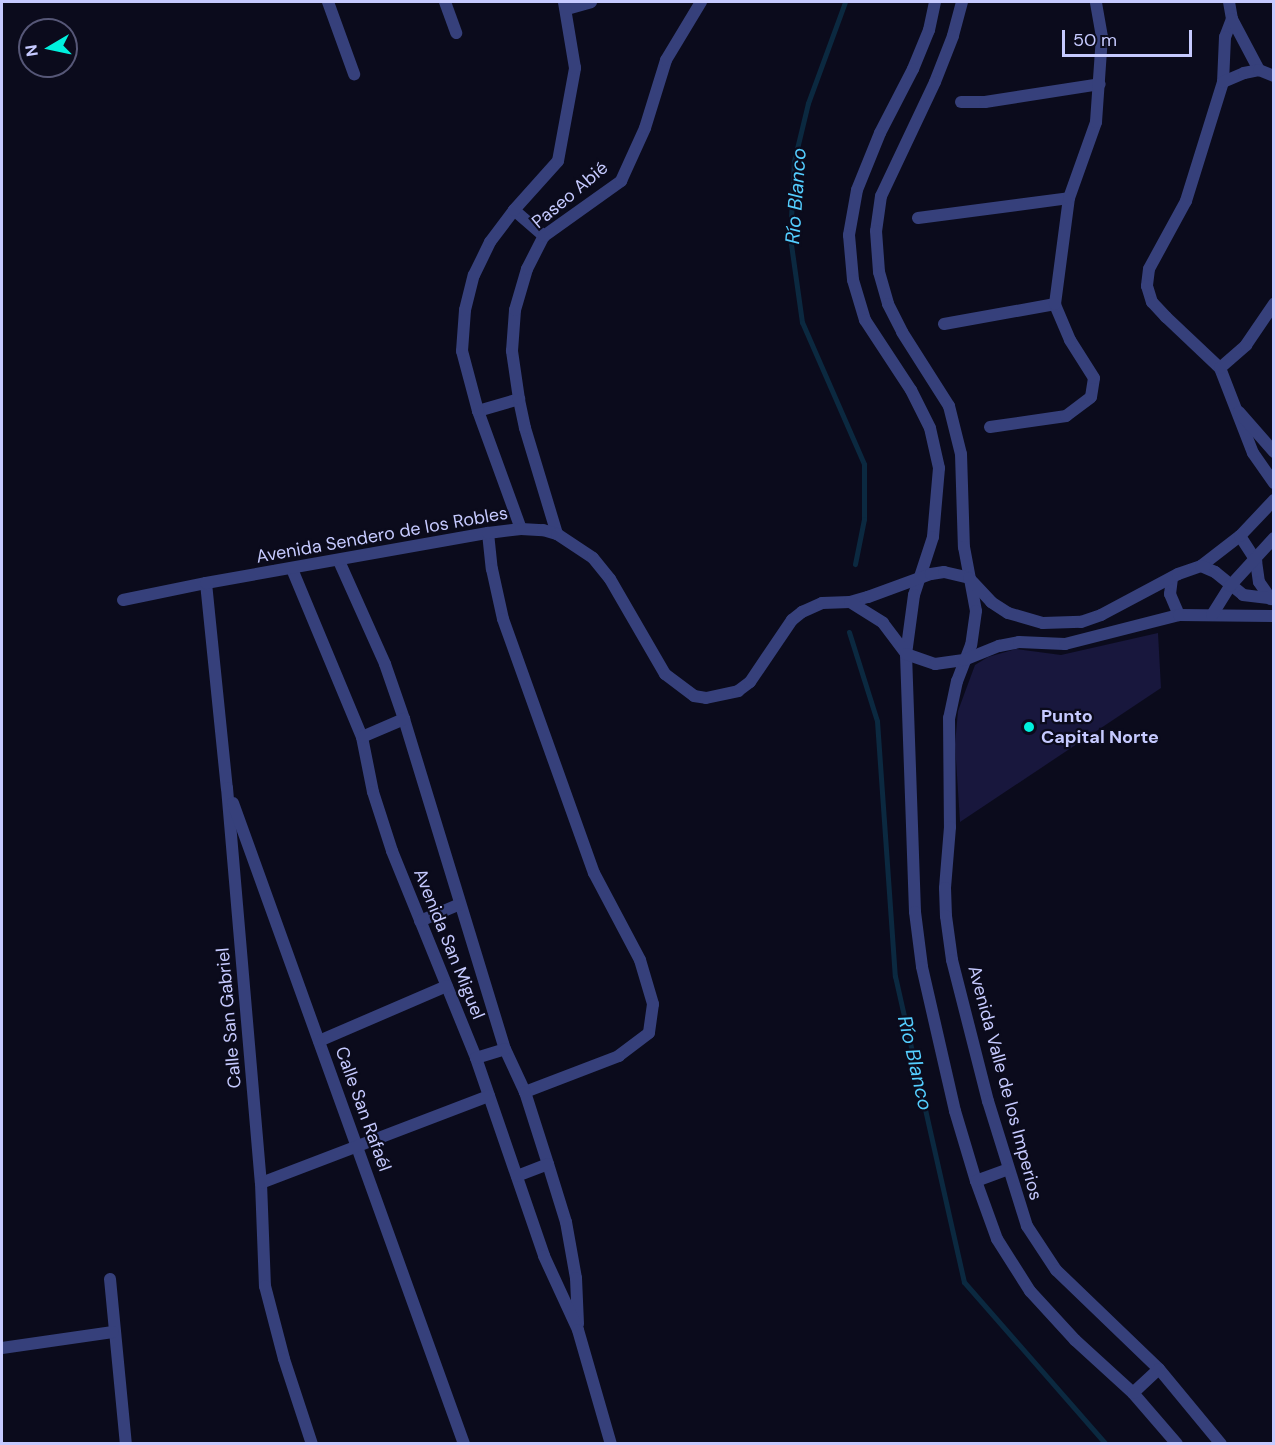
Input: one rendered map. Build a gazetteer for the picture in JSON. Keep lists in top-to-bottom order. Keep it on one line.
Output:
{"streets":{"street":["Paseo Abié","Avenida Sendero de los Robles","Avenida San Miguel","Calle San Gabriel","Avenida Valle de los Imperios","Calle San Rafaél"]},"crossings":[["Paseo Abié","Avenida Sendero de los Robles"],["Avenida Sendero de los Robles","Avenida San Miguel"],["Avenida Sendero de los Robles","Calle San Gabriel"],["Avenida Sendero de los Robles","Avenida Valle de los Imperios"],["Calle San Gabriel","Calle San Rafaél"]],"water":["Río Blanco"],"places":["Punto Capital Norte"],"scale_bar":"50 m","north":"left"}
